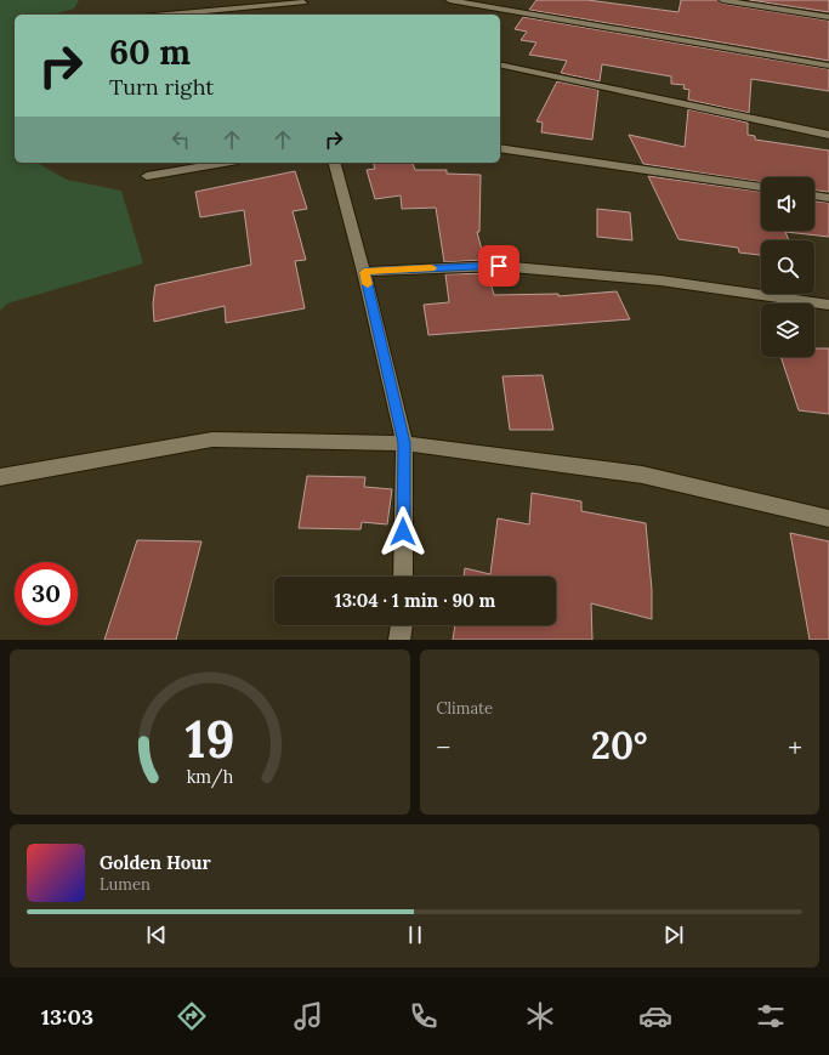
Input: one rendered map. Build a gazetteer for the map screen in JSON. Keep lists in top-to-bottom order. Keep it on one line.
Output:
{"page":{"turn":["60 m","Turn right"],"limit":"30","trip":"13:04 · 1 min · 90 m","tile":"Climate","heat":["−","20°","+"],"song":["Golden Hour","Lumen"],"tabs":"13:03","gauge":["19","km/h"]}}
